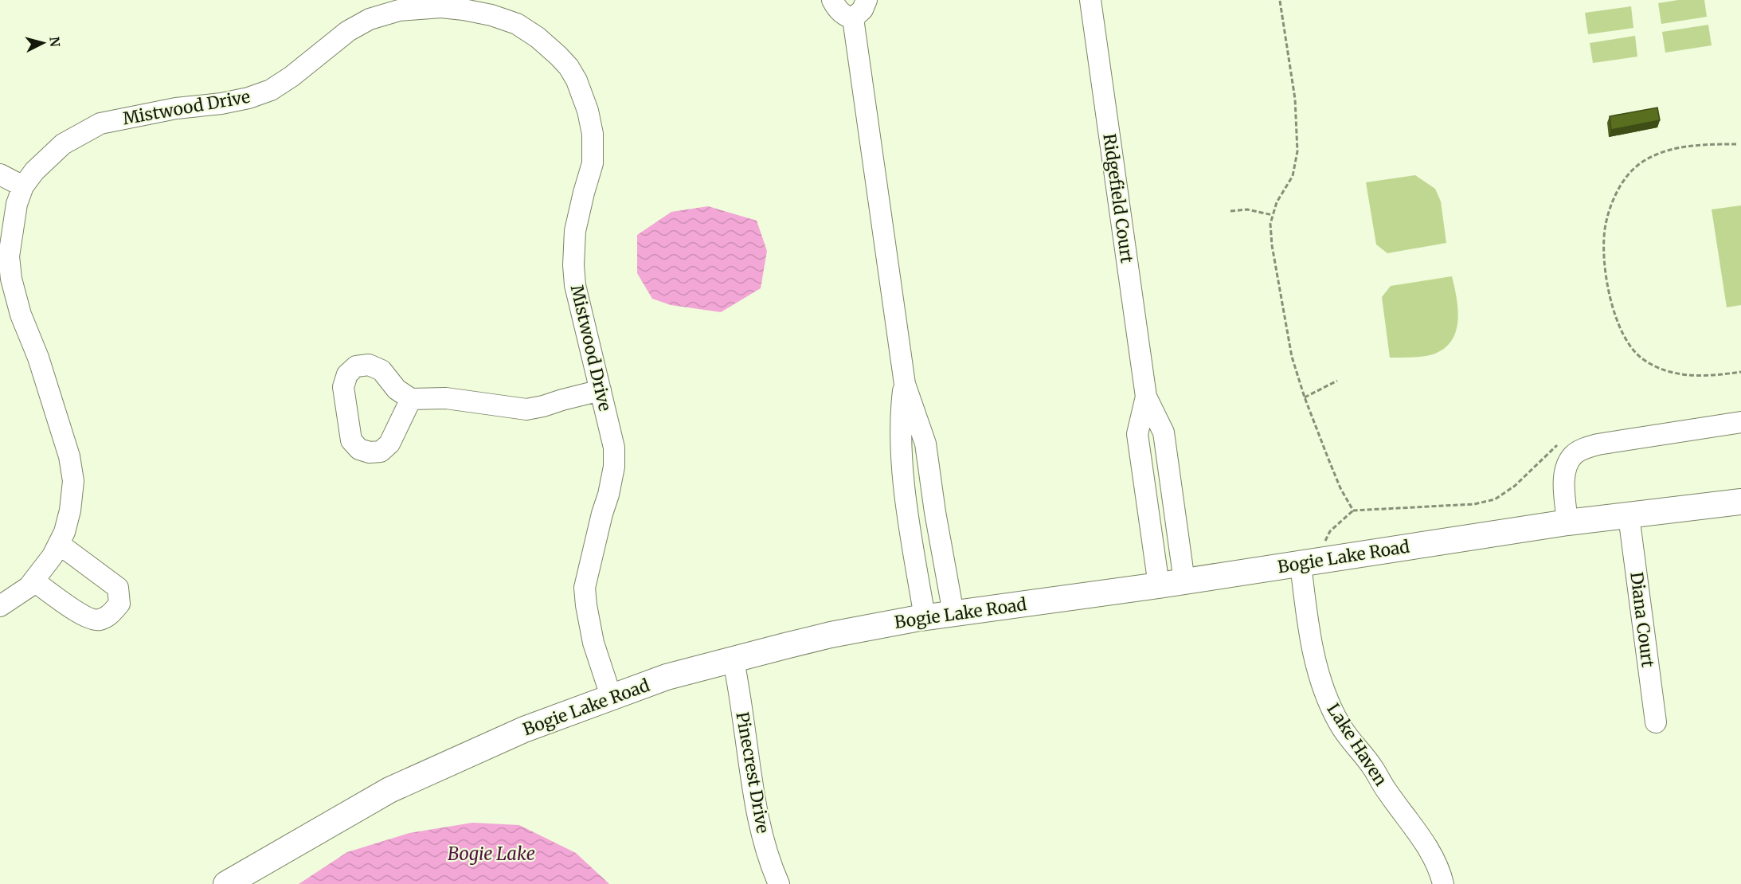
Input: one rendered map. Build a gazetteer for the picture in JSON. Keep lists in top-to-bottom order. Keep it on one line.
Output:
{"streets":{"main road":["Bogie Lake Road"],"street":["Mistwood Drive","Ridgefield Court","Diana Court","Lake Haven","Pinecrest Drive"]},"crossings":[["Mistwood Drive","Bogie Lake Road"],["Ridgefield Court","Bogie Lake Road"],["Bogie Lake Road","Diana Court"],["Bogie Lake Road","Lake Haven"],["Bogie Lake Road","Pinecrest Drive"]],"water":["Bogie Lake"],"north":"right"}
